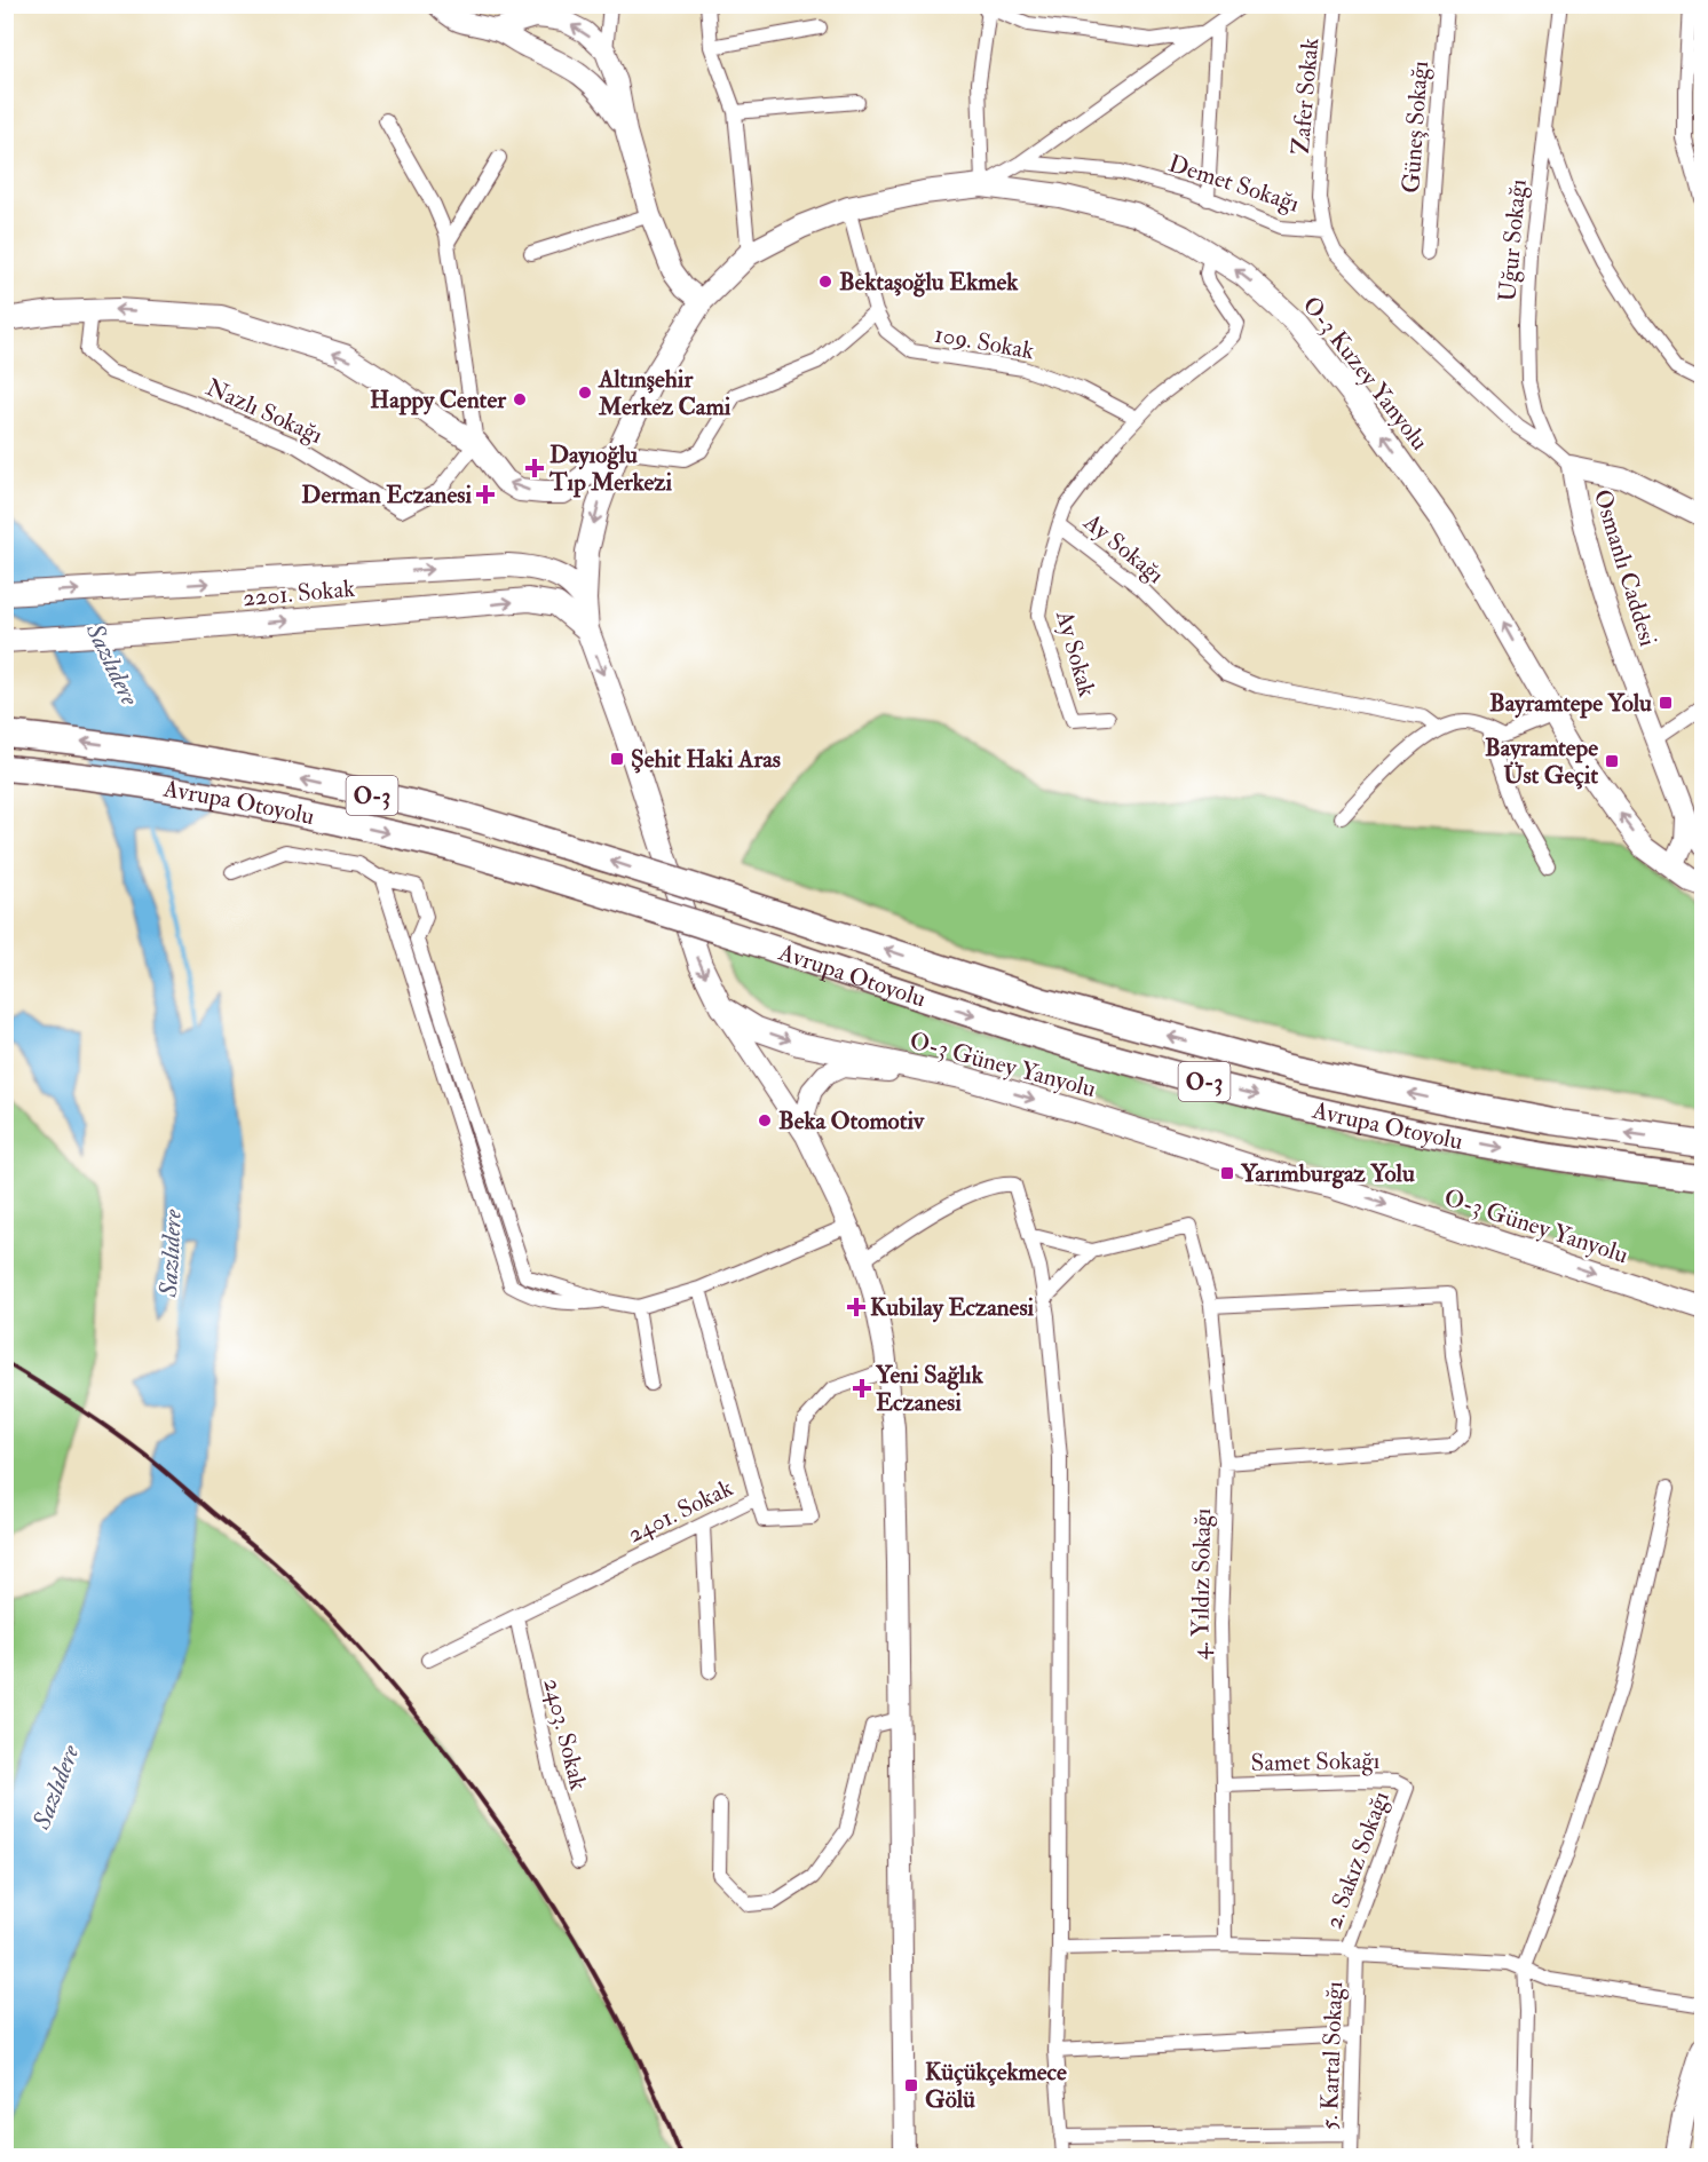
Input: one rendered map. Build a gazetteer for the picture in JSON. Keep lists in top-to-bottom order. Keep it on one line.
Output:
{"streets":{"highway":["O-3","Avrupa Otoyolu"],"main road":["O-3 Kuzey Yanyolu","Osmanlı Caddesi","2201. Sokak","O-3 Güney Yanyolu"],"street":["Zafer Sokak","Güneş Sokağı","Demet Sokağı","Uğur Sokağı","109. Sokak","Nazlı Sokağı","Ay Sokağı","Ay Sokak","2401. Sokak","4. Yıldız Sokağı","2403. Sokak","Samet Sokağı","2. Sakız Sokağı","5. Kartal Sokağı"]},"crossings":[["Zafer Sokak","Demet Sokağı"],["Demet Sokağı","Uğur Sokağı"],["Uğur Sokağı","Osmanlı Caddesi"],["109. Sokak","O-3 Kuzey Yanyolu"],["109. Sokak","Ay Sokağı"],["O-3 Kuzey Yanyolu","Ay Sokağı"],["O-3 Kuzey Yanyolu","2201. Sokak"],["Ay Sokağı","Ay Sokak"],["2401. Sokak","2403. Sokak"],["4. Yıldız Sokağı","Samet Sokağı"],["Samet Sokağı","2. Sakız Sokağı"],["2. Sakız Sokağı","5. Kartal Sokağı"]],"one_way":["2201. Sokak","O-3 Güney Yanyolu"],"water":["Sazlıdere"],"places":{"other":["Bektaşoğlu Ekmek","Altınşehir Merkez Cami","Happy Center","Beka Otomotiv"],"health":["Dayıoğlu Tıp Merkezi","Derman Eczanesi","Kubilay Eczanesi","Yeni Sağlık Eczanesi"],"transit":["Bayramtepe Yolu","Şehit Haki Aras","Bayramtepe Üst Geçit","Yarımburgaz Yolu","Küçükçekmece Gölü"]}}
